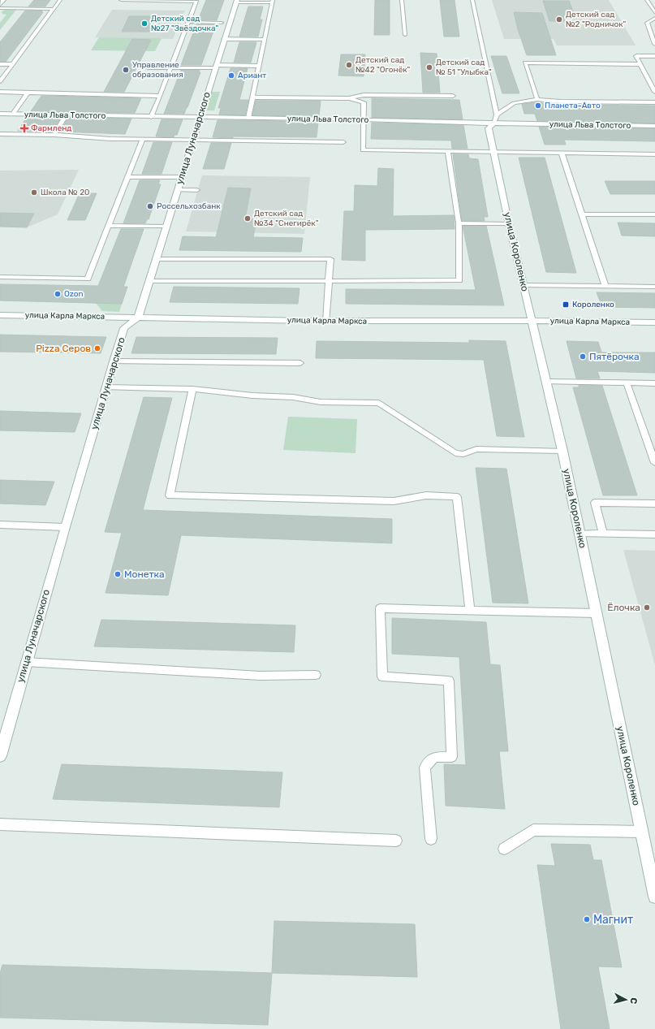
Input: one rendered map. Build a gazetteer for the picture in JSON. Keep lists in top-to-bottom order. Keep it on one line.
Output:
{"streets":{"street":["улица Льва Толстого","улица Луначарского","улица Короленко","улица Карла Маркса"]},"crossings":[["улица Льва Толстого","улица Луначарского"],["улица Льва Толстого","улица Короленко"],["улица Луначарского","улица Карла Маркса"],["улица Короленко","улица Карла Маркса"]],"places":{"other":["Детский сад №2 \"Родничок\"","Детский сад №27 \"Звёздочка\"","Детский сад №42 \"Огонёк\"","Детский сад № 51 \"Улыбка\"","Управление образования","Ариант","Планета-Авто","Школа № 20","Россельхозбанк","Детский сад №34 \"Снегирёк\"","Ozon","Pizza Серов","Пятёрочка","Монетка","Ёлочка","Магнит"],"health":["Фармленд"],"transit":["Короленко"]},"north":"right"}
